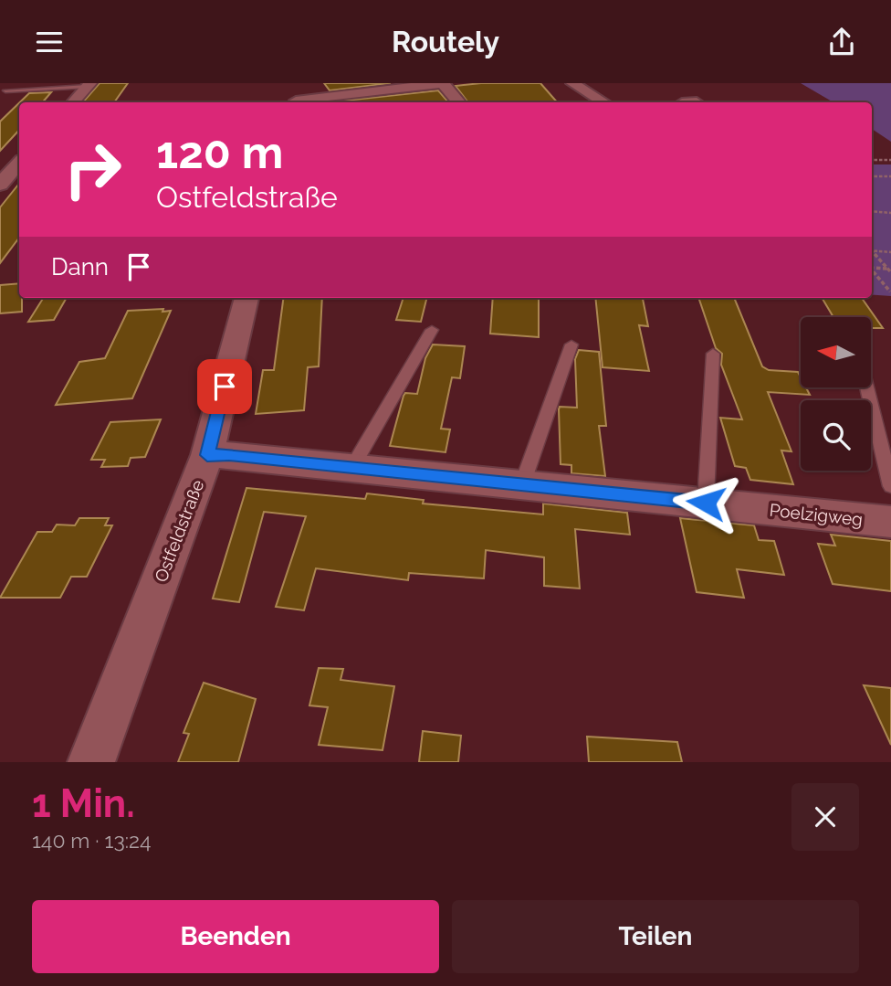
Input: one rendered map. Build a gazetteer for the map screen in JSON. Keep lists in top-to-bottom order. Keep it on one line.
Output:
{"streets":{"street":["Poelzigweg","Ostfeldstraße"]},"crossings":[["Poelzigweg","Ostfeldstraße"]],"north":"left","page":{"header":"Routely","turn":["120 m","Ostfeldstraße"],"then":"Dann","heading":["1 Min.","140 m · 13:24"],"buttons":["Beenden","Teilen"]}}
